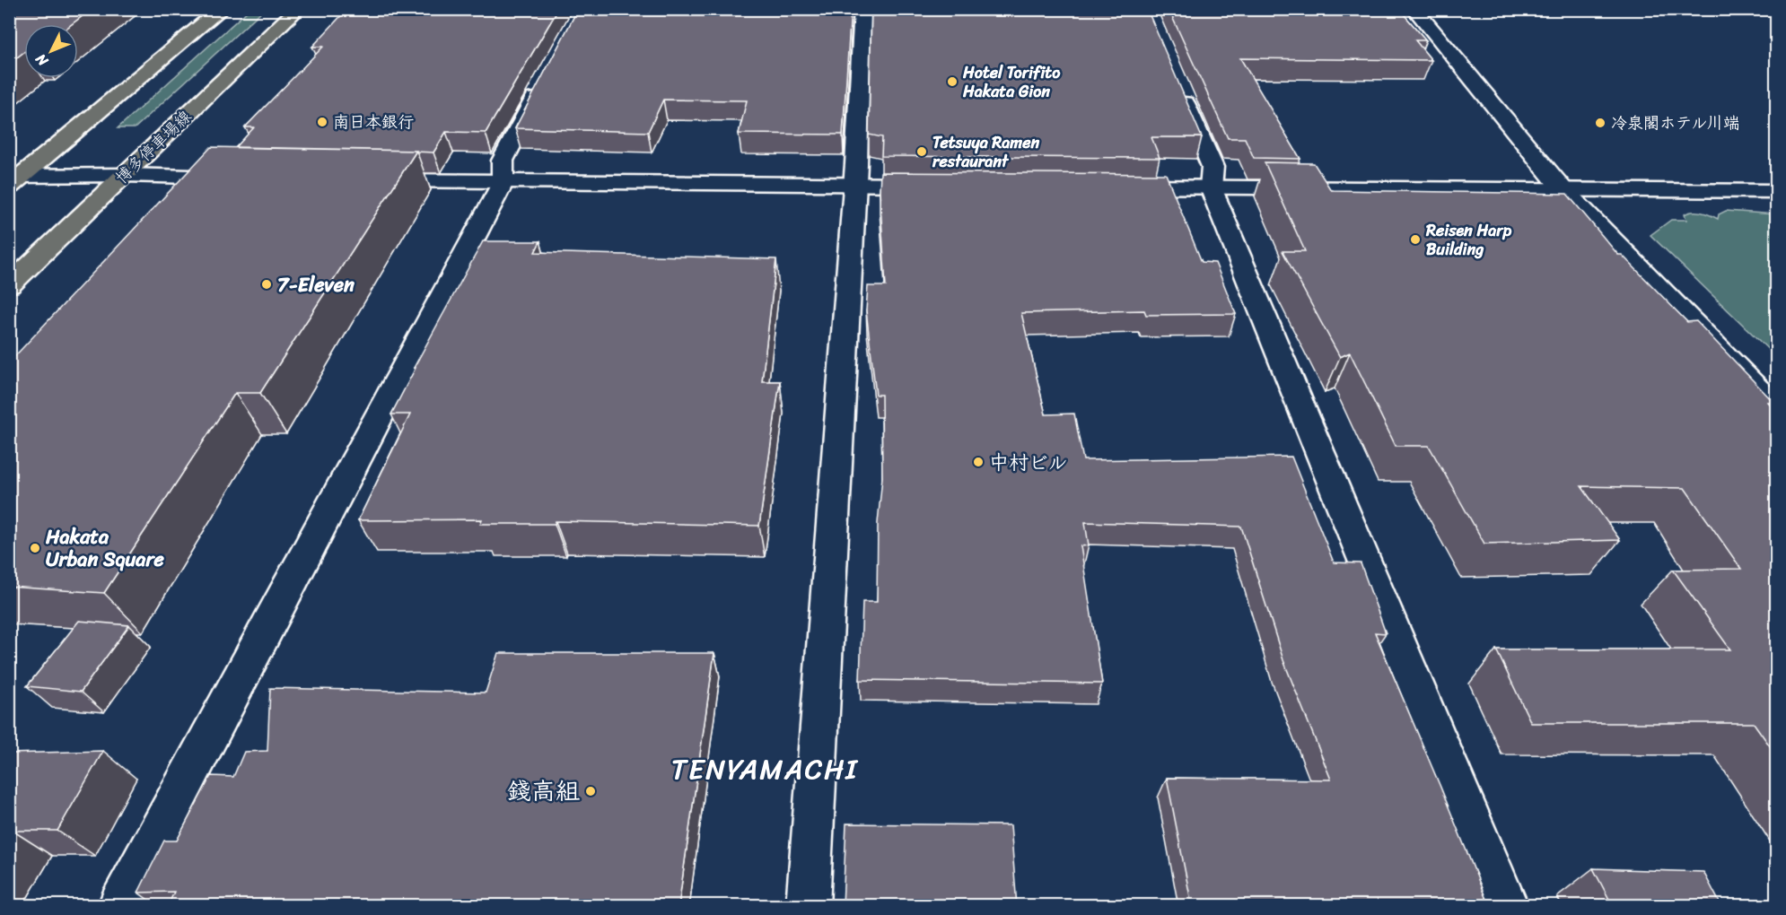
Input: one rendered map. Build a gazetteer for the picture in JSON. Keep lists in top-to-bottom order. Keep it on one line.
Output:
{"streets":{"main road":["博多停車場線"]},"districts":["TENYAMACHI"],"places":["Hotel Torifito Hakata Gion","南日本銀行","冷泉閣ホテル川端","Tetsuya Ramen restaurant","Reisen Harp Building","7-Eleven","中村ビル","Hakata Urban Square","錢高組"],"north":"bottom left"}
